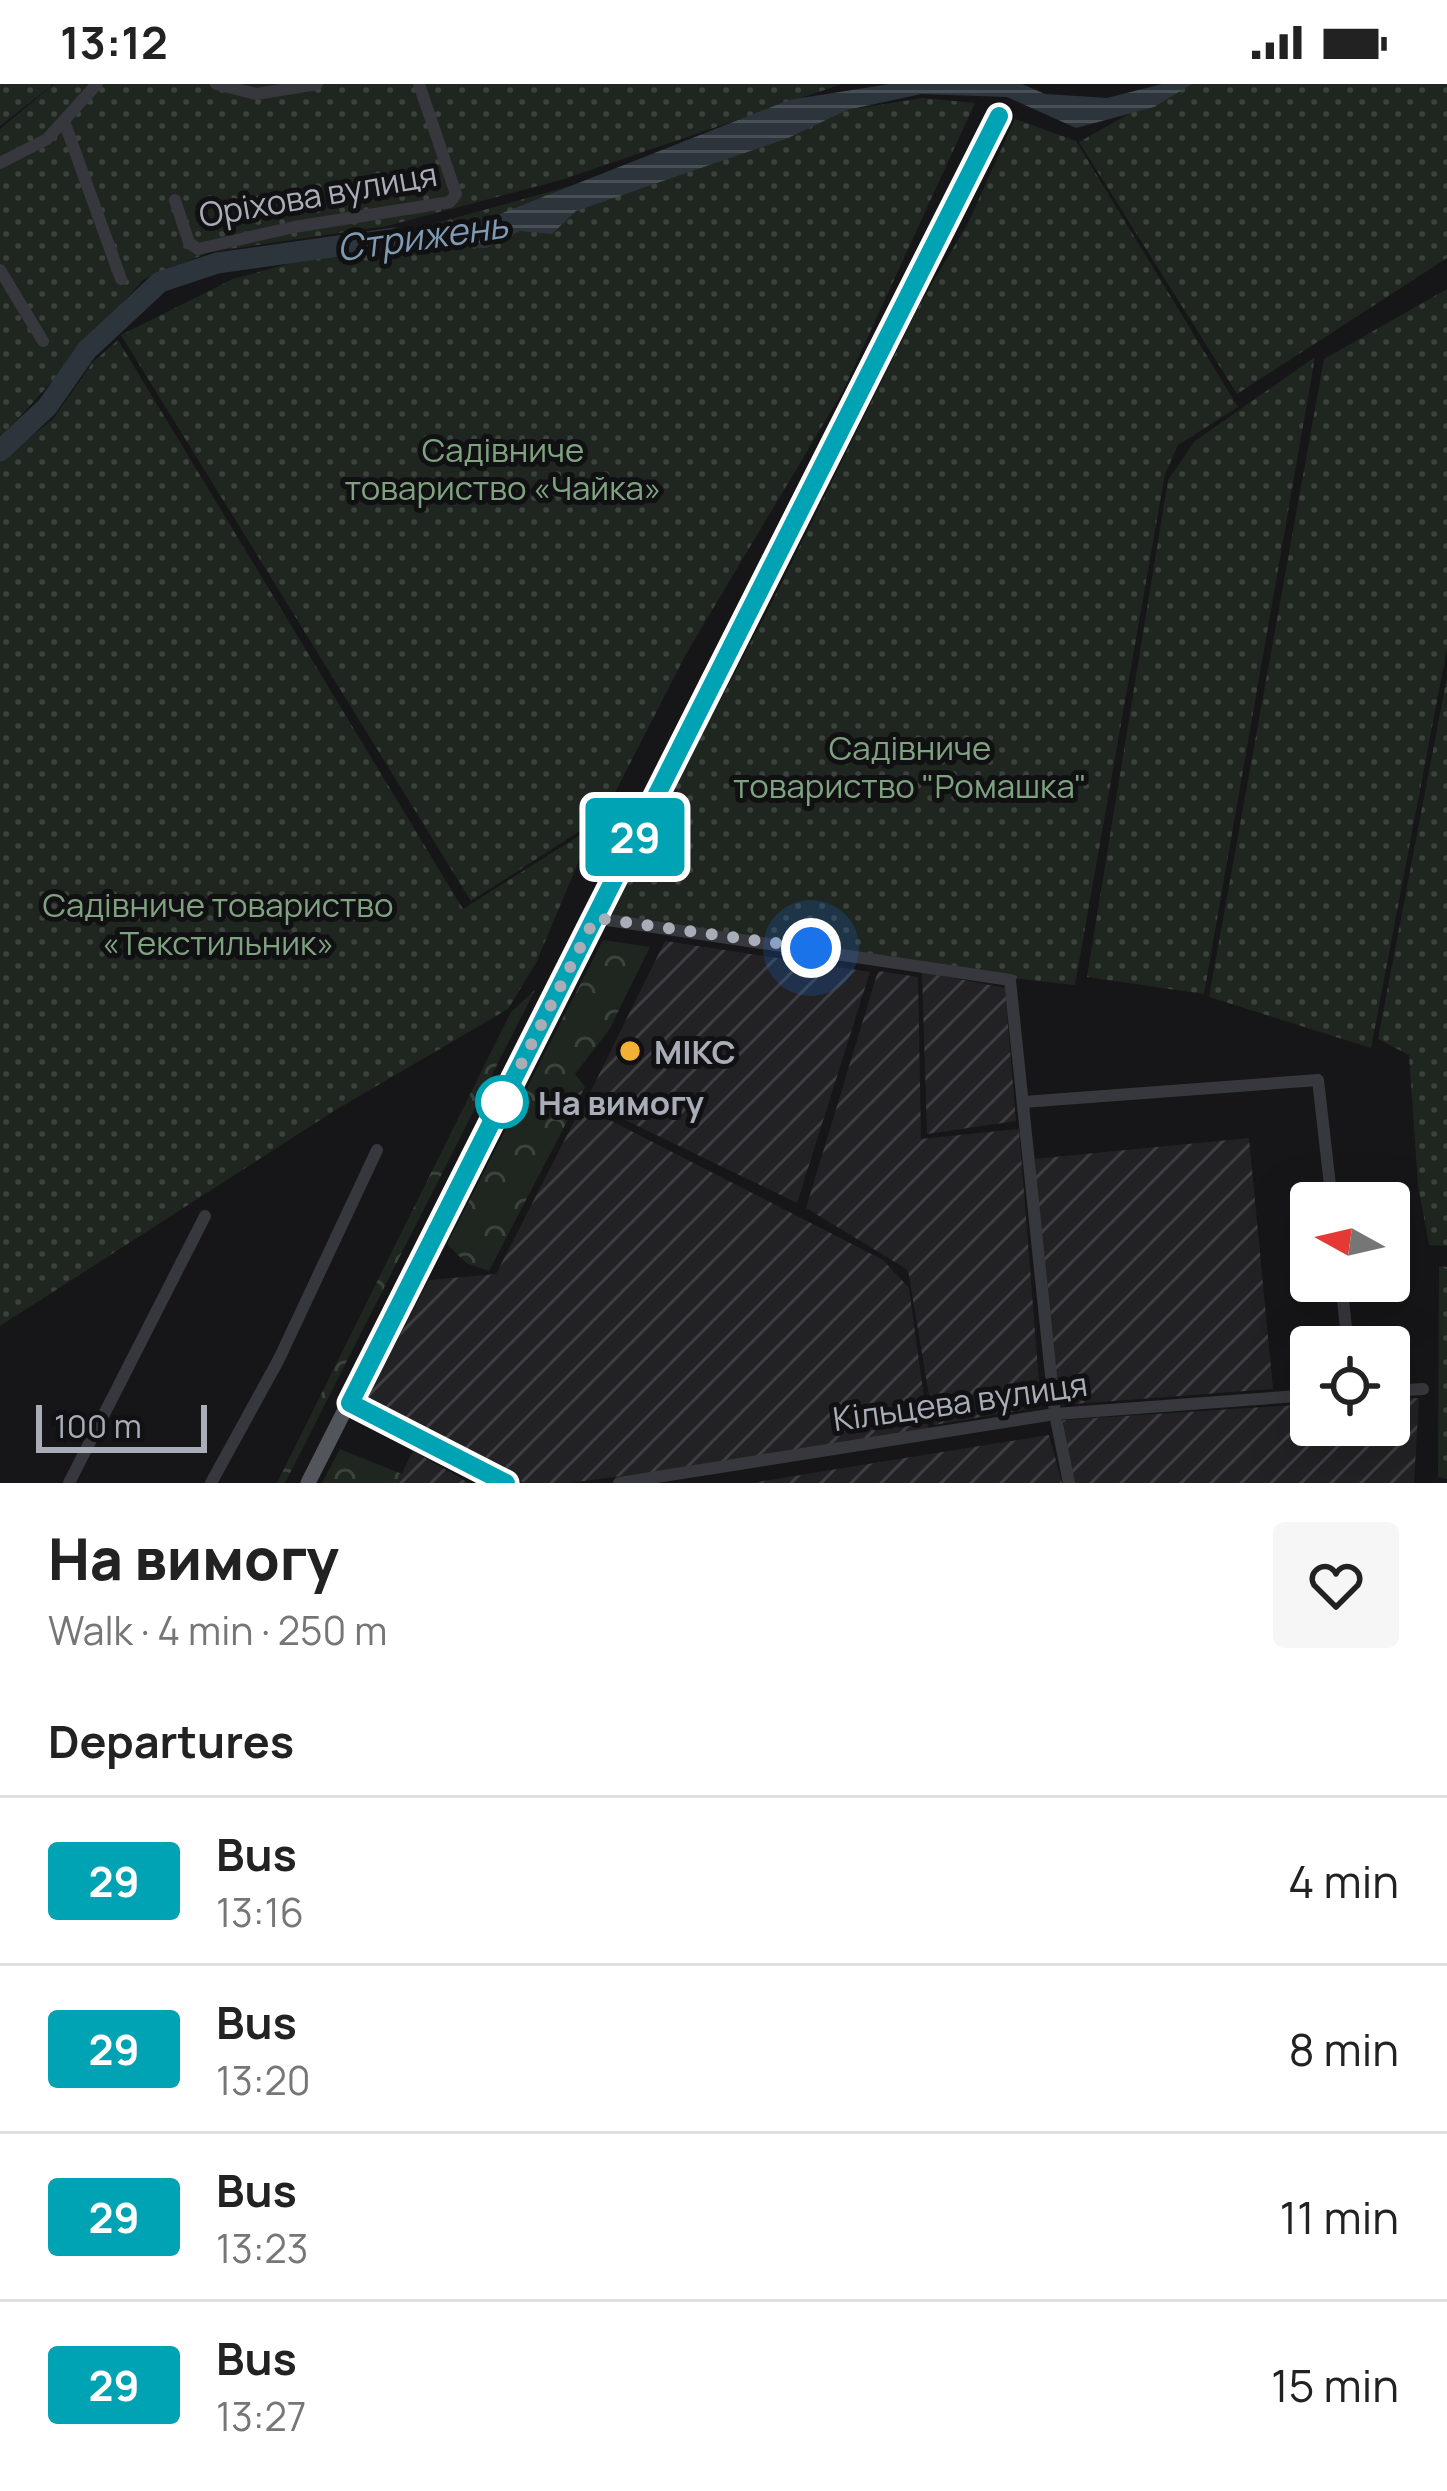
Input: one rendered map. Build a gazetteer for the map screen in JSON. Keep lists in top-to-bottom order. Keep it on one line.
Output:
{"streets":{"street":["Оріхова вулиця","Кільцева вулиця"]},"water":["Стрижень"],"parks":["Садівниче товариство «Чайка»","Садівниче товариство \"Ромашка\"","Садівниче товариство «Текстильник»"],"places":["МІКС","На вимогу"],"lines":["bus line 29"],"scale_bar":"100 m","north":"left","page":{"status":"13:12","on_map":"29","scale":"100 m","heading":[["На вимогу","Walk · 4 min · 250 m"],"Departures"],"list":[{"mark":"29","name":"Bus","note":"13:16","value":"4 min"},{"mark":"29","name":"Bus","note":"13:20","value":"8 min"},{"mark":"29","name":"Bus","note":"13:23","value":"11 min"},{"mark":"29","name":"Bus","note":"13:27","value":"15 min"}]}}
